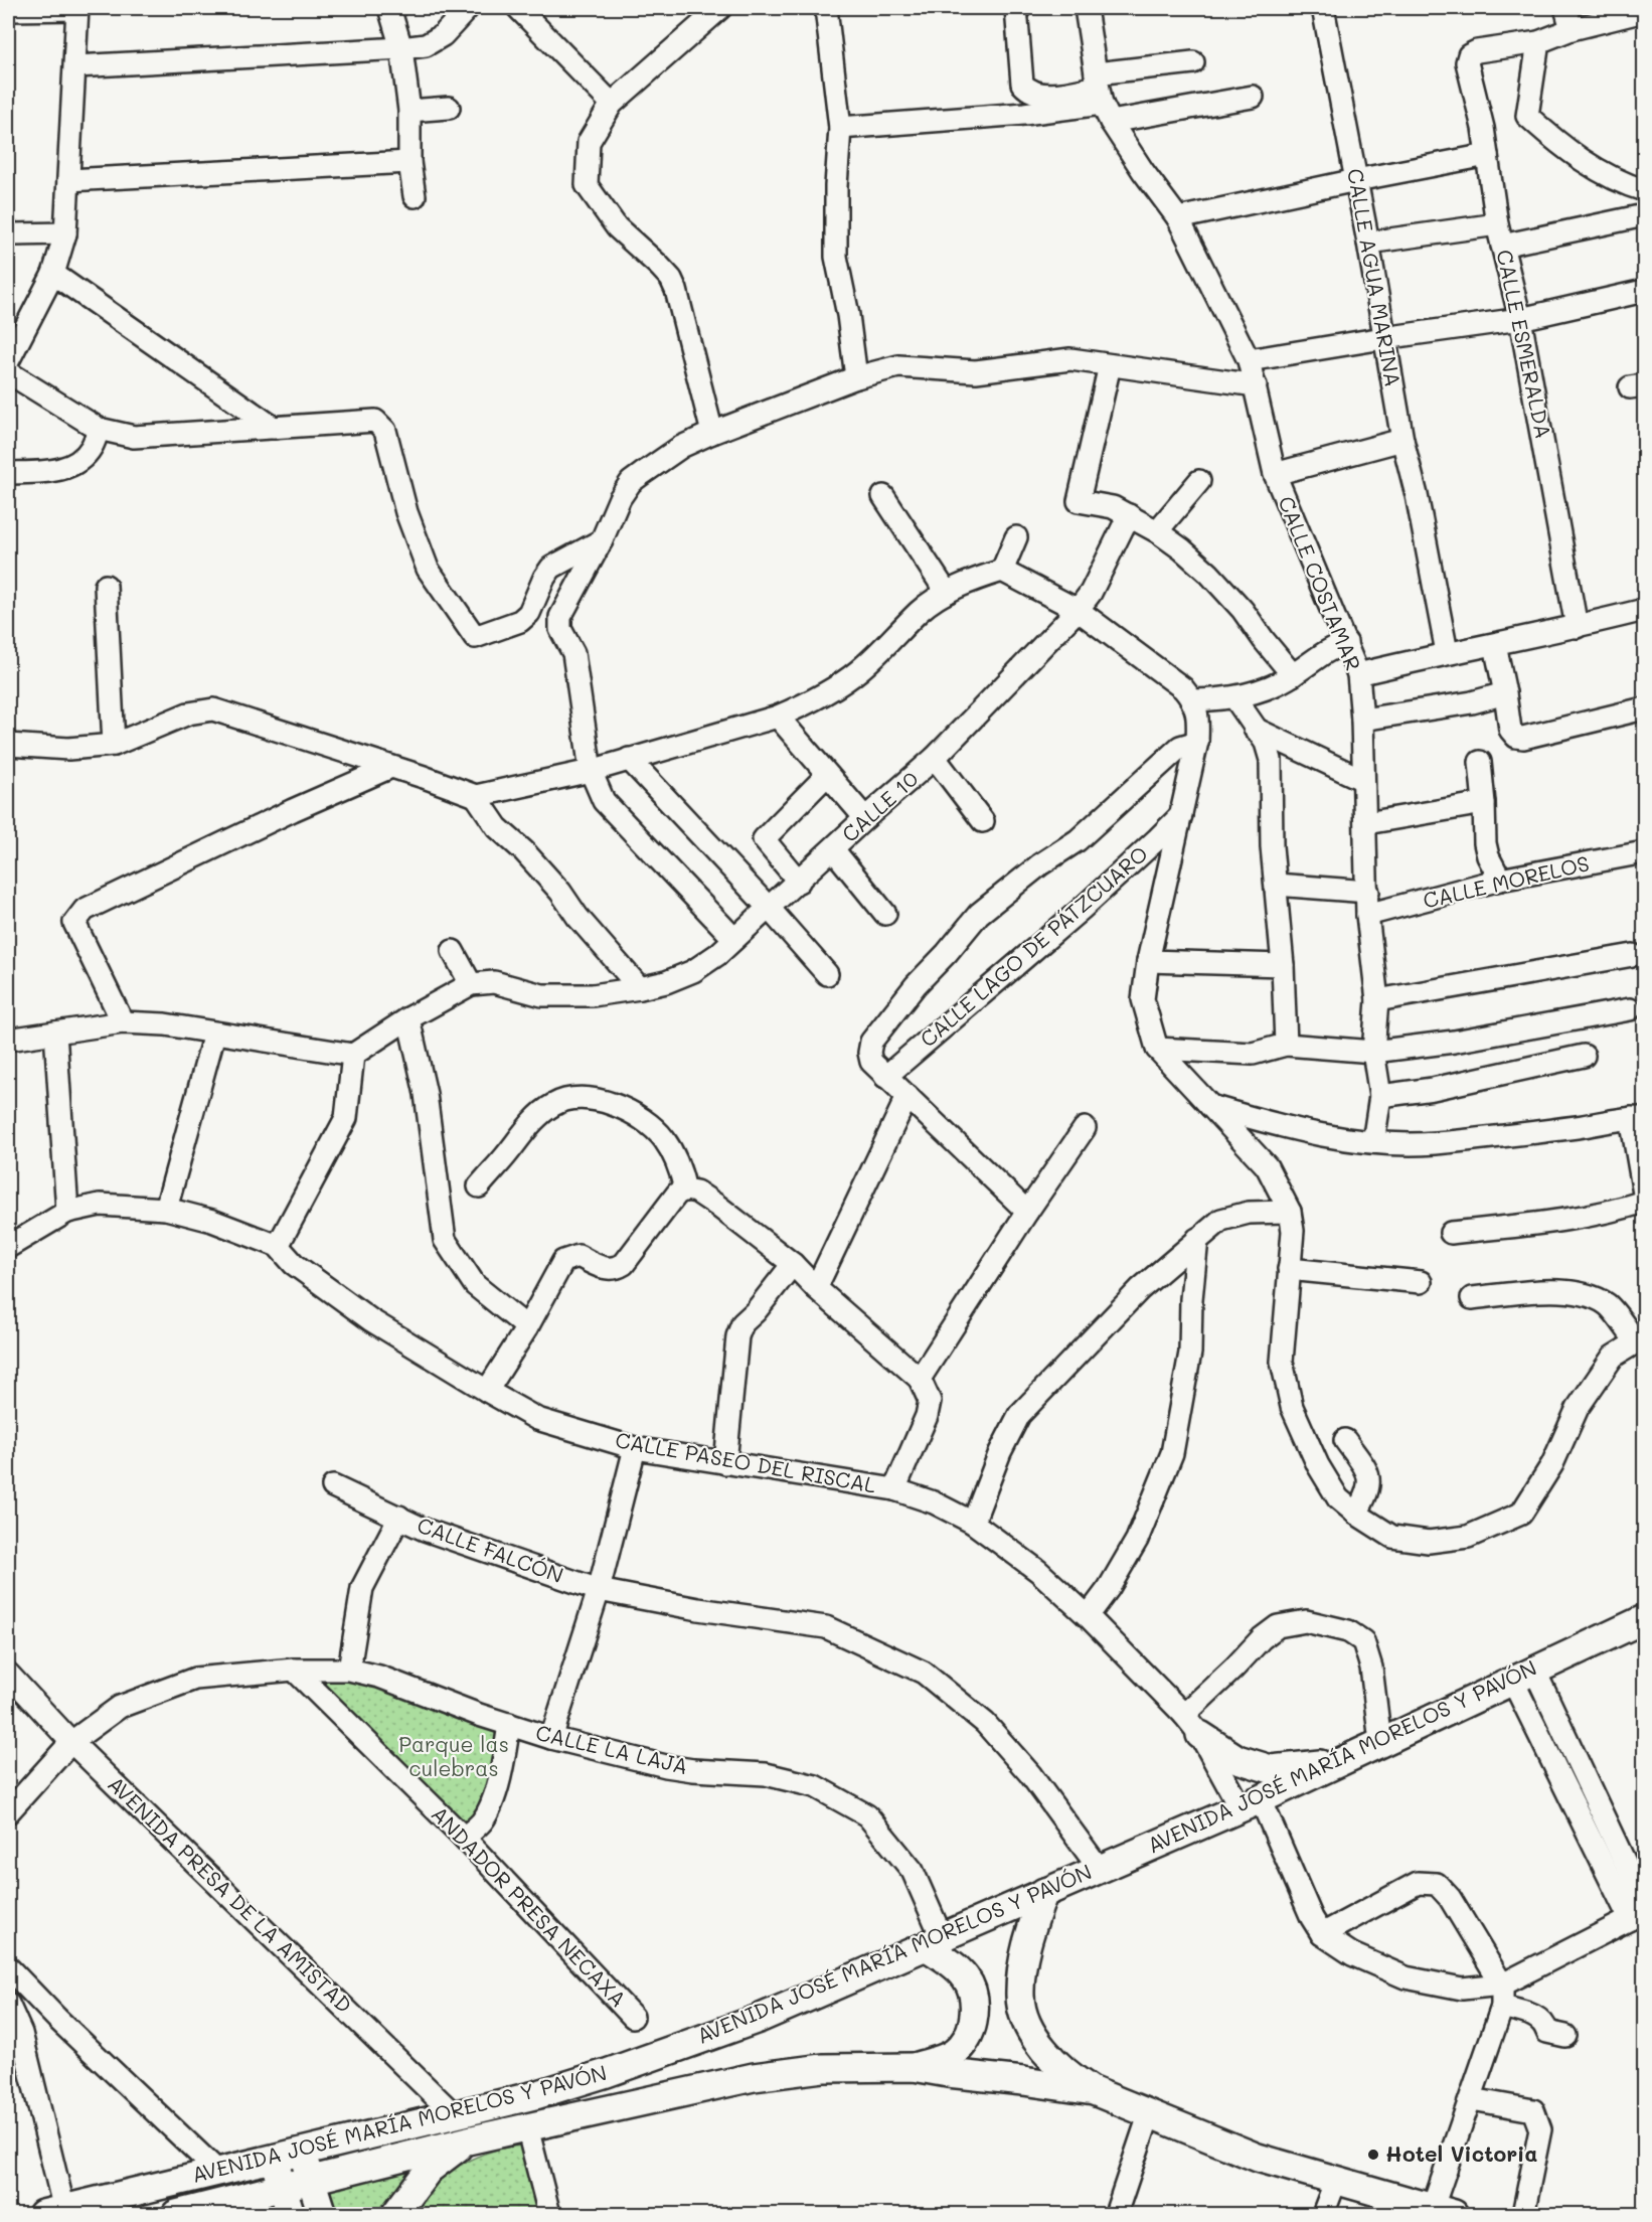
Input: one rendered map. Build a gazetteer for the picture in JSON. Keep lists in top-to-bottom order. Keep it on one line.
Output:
{"streets":{"main road":["AVENIDA JOSÉ MARÍA MORELOS Y PAVÓN"],"street":["CALLE AGUA MARINA","CALLE ESMERALDA","CALLE COSTAMAR","CALLE 10","CALLE MORELOS","CALLE LAGO DE PÁTZCUARO","CALLE PASEO DEL RISCAL","CALLE FALCÓN","CALLE LA LAJA","AVENIDA PRESA DE LA AMISTAD","ANDADOR PRESA NECAXA"]},"crossings":[["CALLE COSTAMAR","CALLE MORELOS"],["CALLE PASEO DEL RISCAL","AVENIDA JOSÉ MARÍA MORELOS Y PAVÓN"],["CALLE FALCÓN","CALLE LA LAJA"],["CALLE FALCÓN","AVENIDA JOSÉ MARÍA MORELOS Y PAVÓN"],["CALLE LA LAJA","AVENIDA JOSÉ MARÍA MORELOS Y PAVÓN"],["CALLE LA LAJA","AVENIDA PRESA DE LA AMISTAD"],["CALLE LA LAJA","ANDADOR PRESA NECAXA"],["AVENIDA JOSÉ MARÍA MORELOS Y PAVÓN","AVENIDA PRESA DE LA AMISTAD"]],"parks":["Parque las culebras"],"places":["Hotel Victoria"]}
